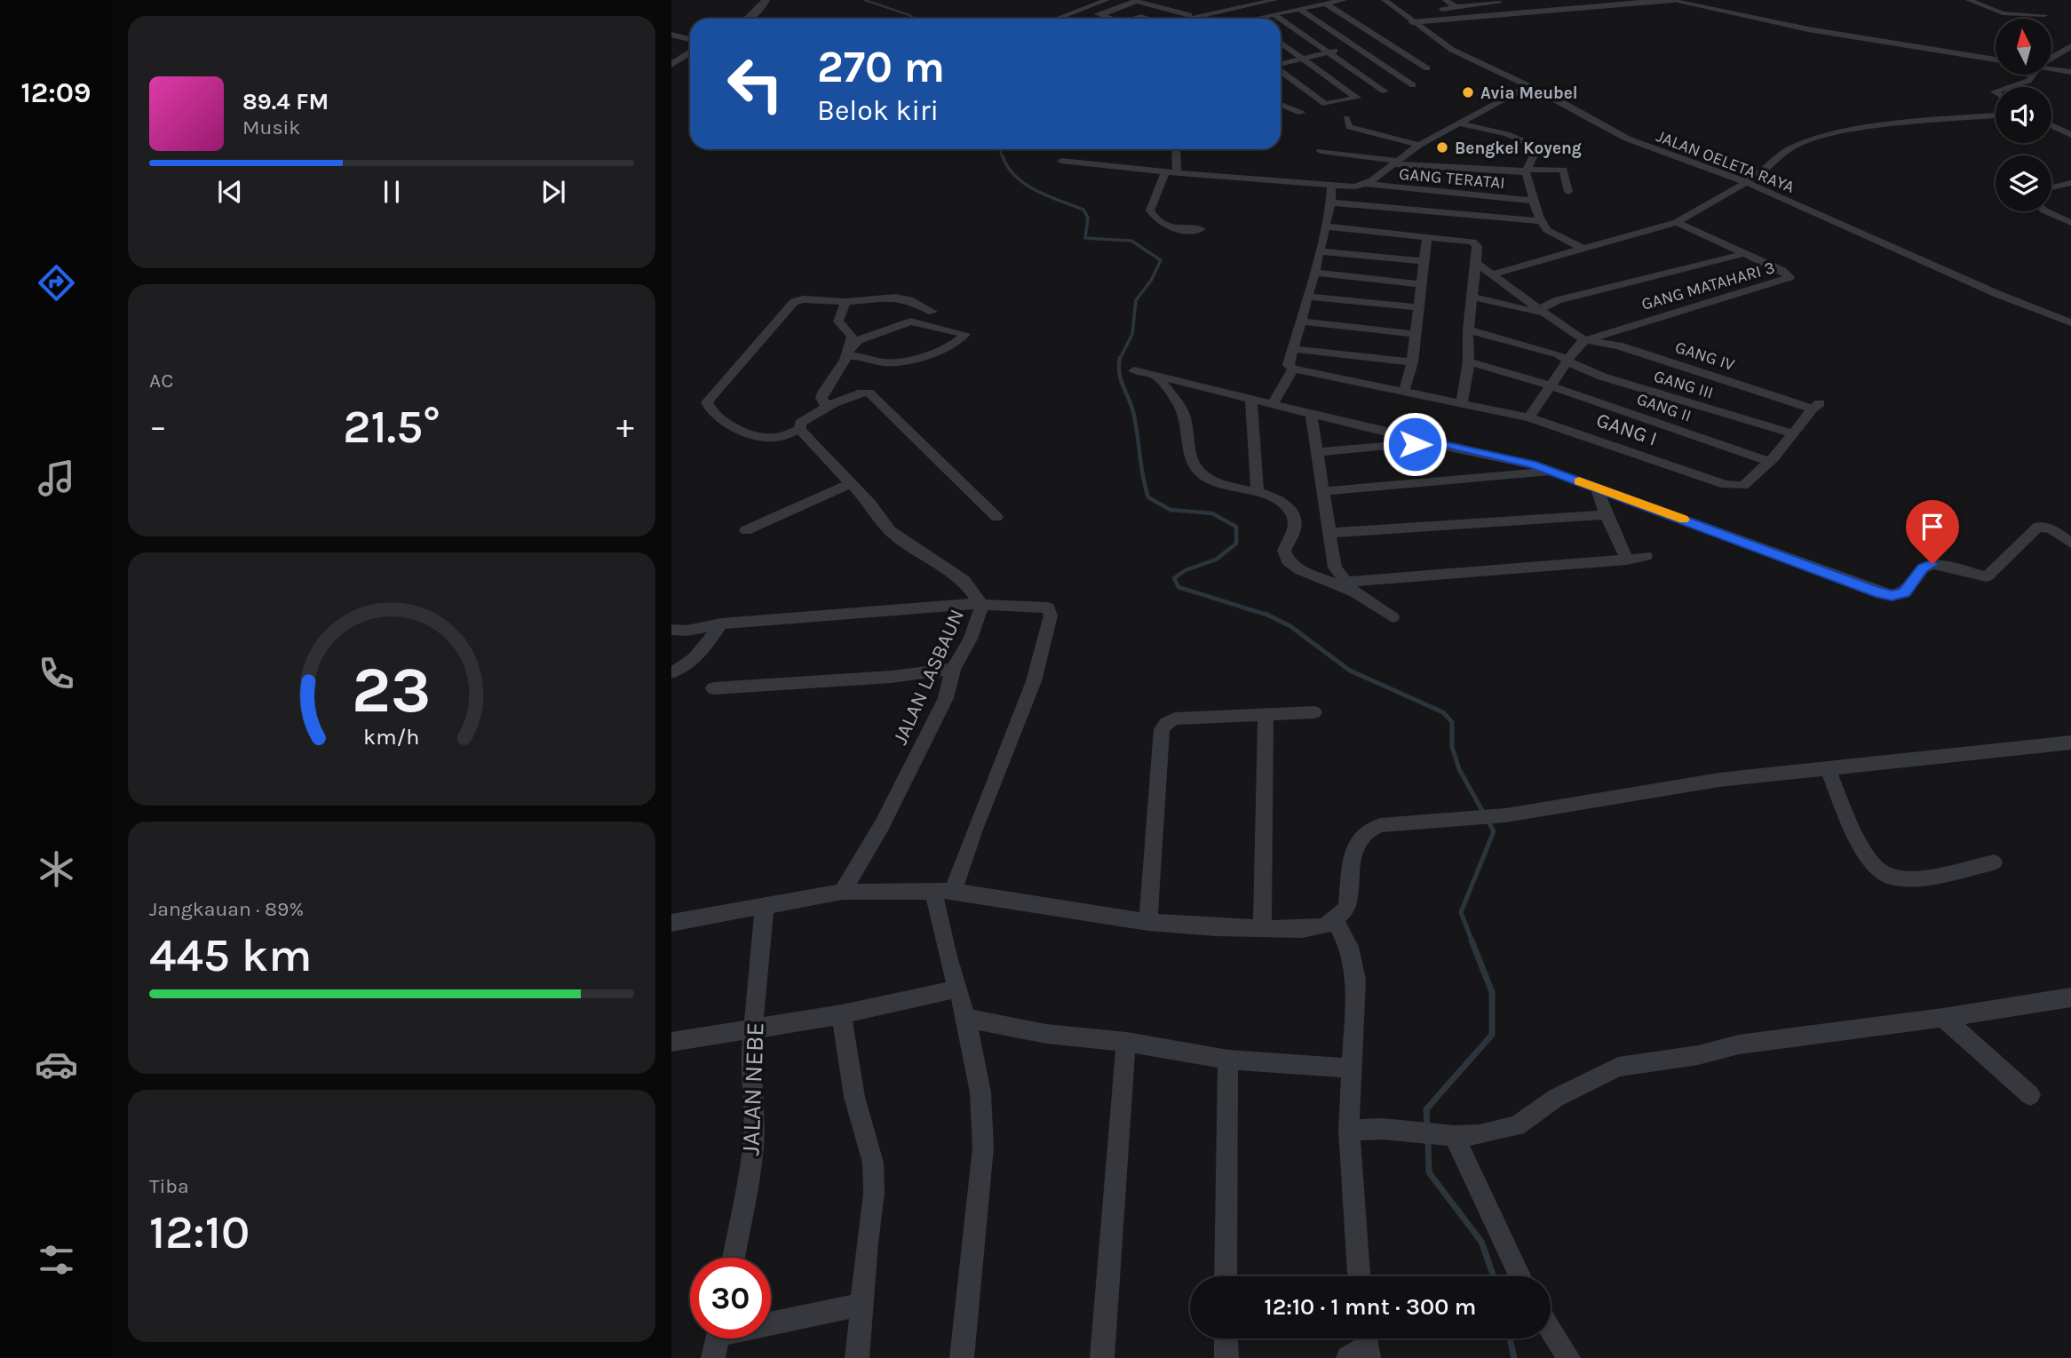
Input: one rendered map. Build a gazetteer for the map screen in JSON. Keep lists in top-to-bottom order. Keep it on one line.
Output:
{"streets":{"street":["JALAN OELETA RAYA","GANG TERATAI","GANG MATAHARI 3","GANG IV","GANG III","GANG II","GANG I","JALAN LASBAUN","JALAN NEBE"]},"crossings":[["GANG MATAHARI 3","GANG IV"],["GANG IV","GANG III"],["GANG II","GANG I"]],"places":["Avia Meubel","Bengkel Koyeng"],"north":"top","page":{"tabs":"12:09","turn":["270 m","Belok kiri"],"song":["89.4 FM","Musik"],"tile":["AC",["Jangkauan · 89%","445 km"],["Tiba","12:10"]],"heat":["−","21.5°","+"],"limit":"30","trip":"12:10 · 1 mnt · 300 m","gauge":["23","km/h"]}}
